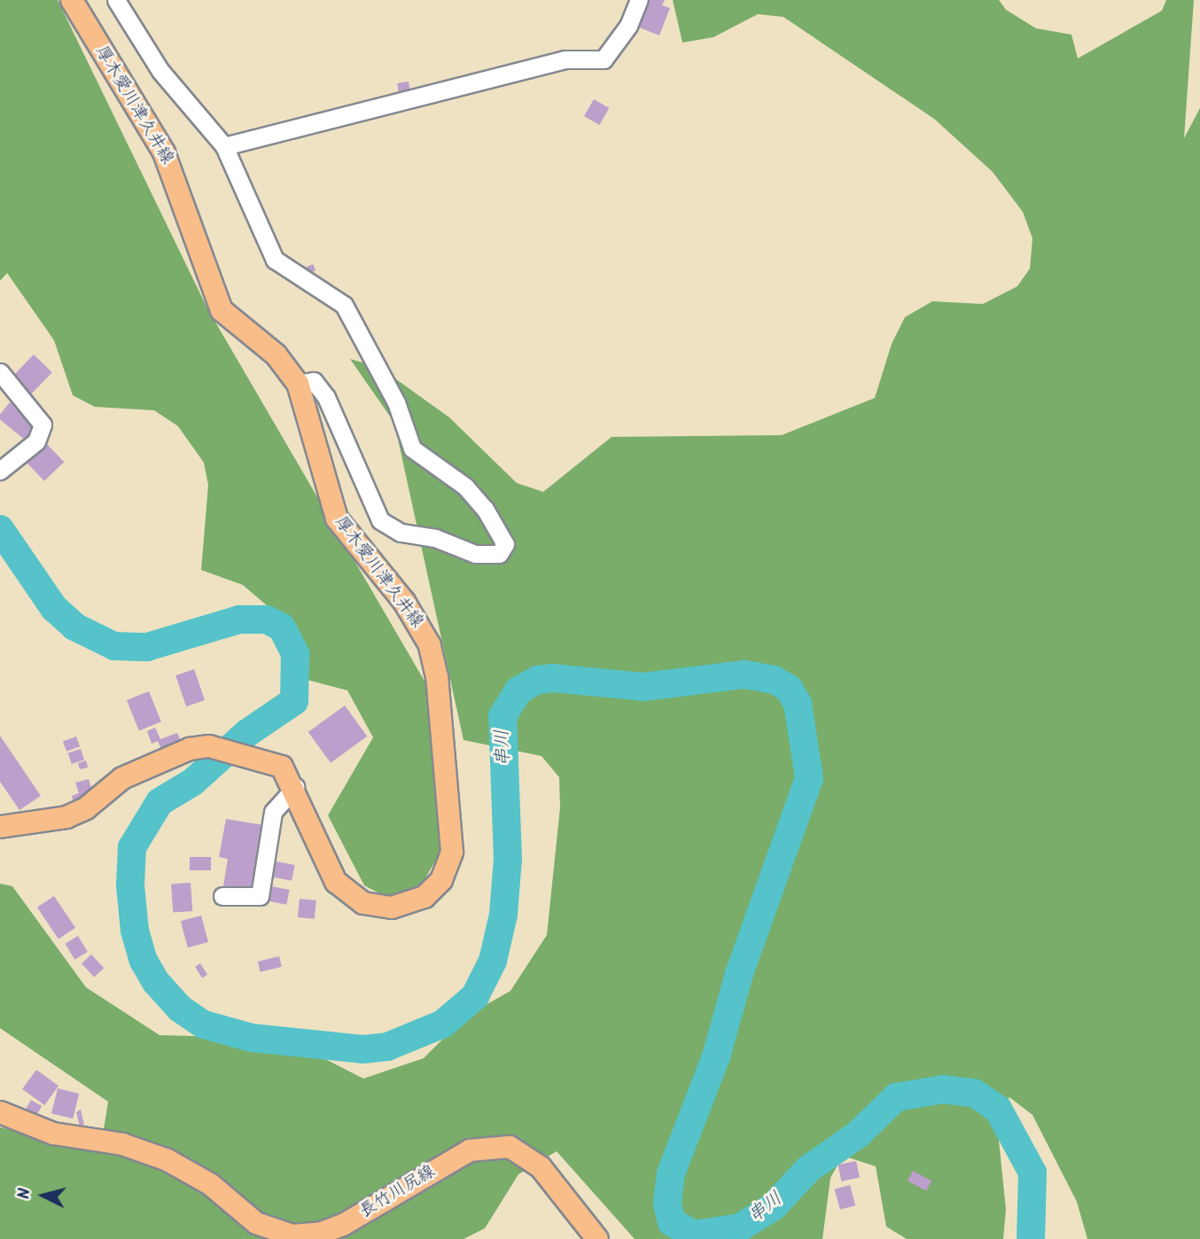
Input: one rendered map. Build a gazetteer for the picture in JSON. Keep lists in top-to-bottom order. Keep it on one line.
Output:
{"streets":{"main road":["厚木愛川津久井線","長竹川尻線"]},"water":["串川"],"north":"left"}
